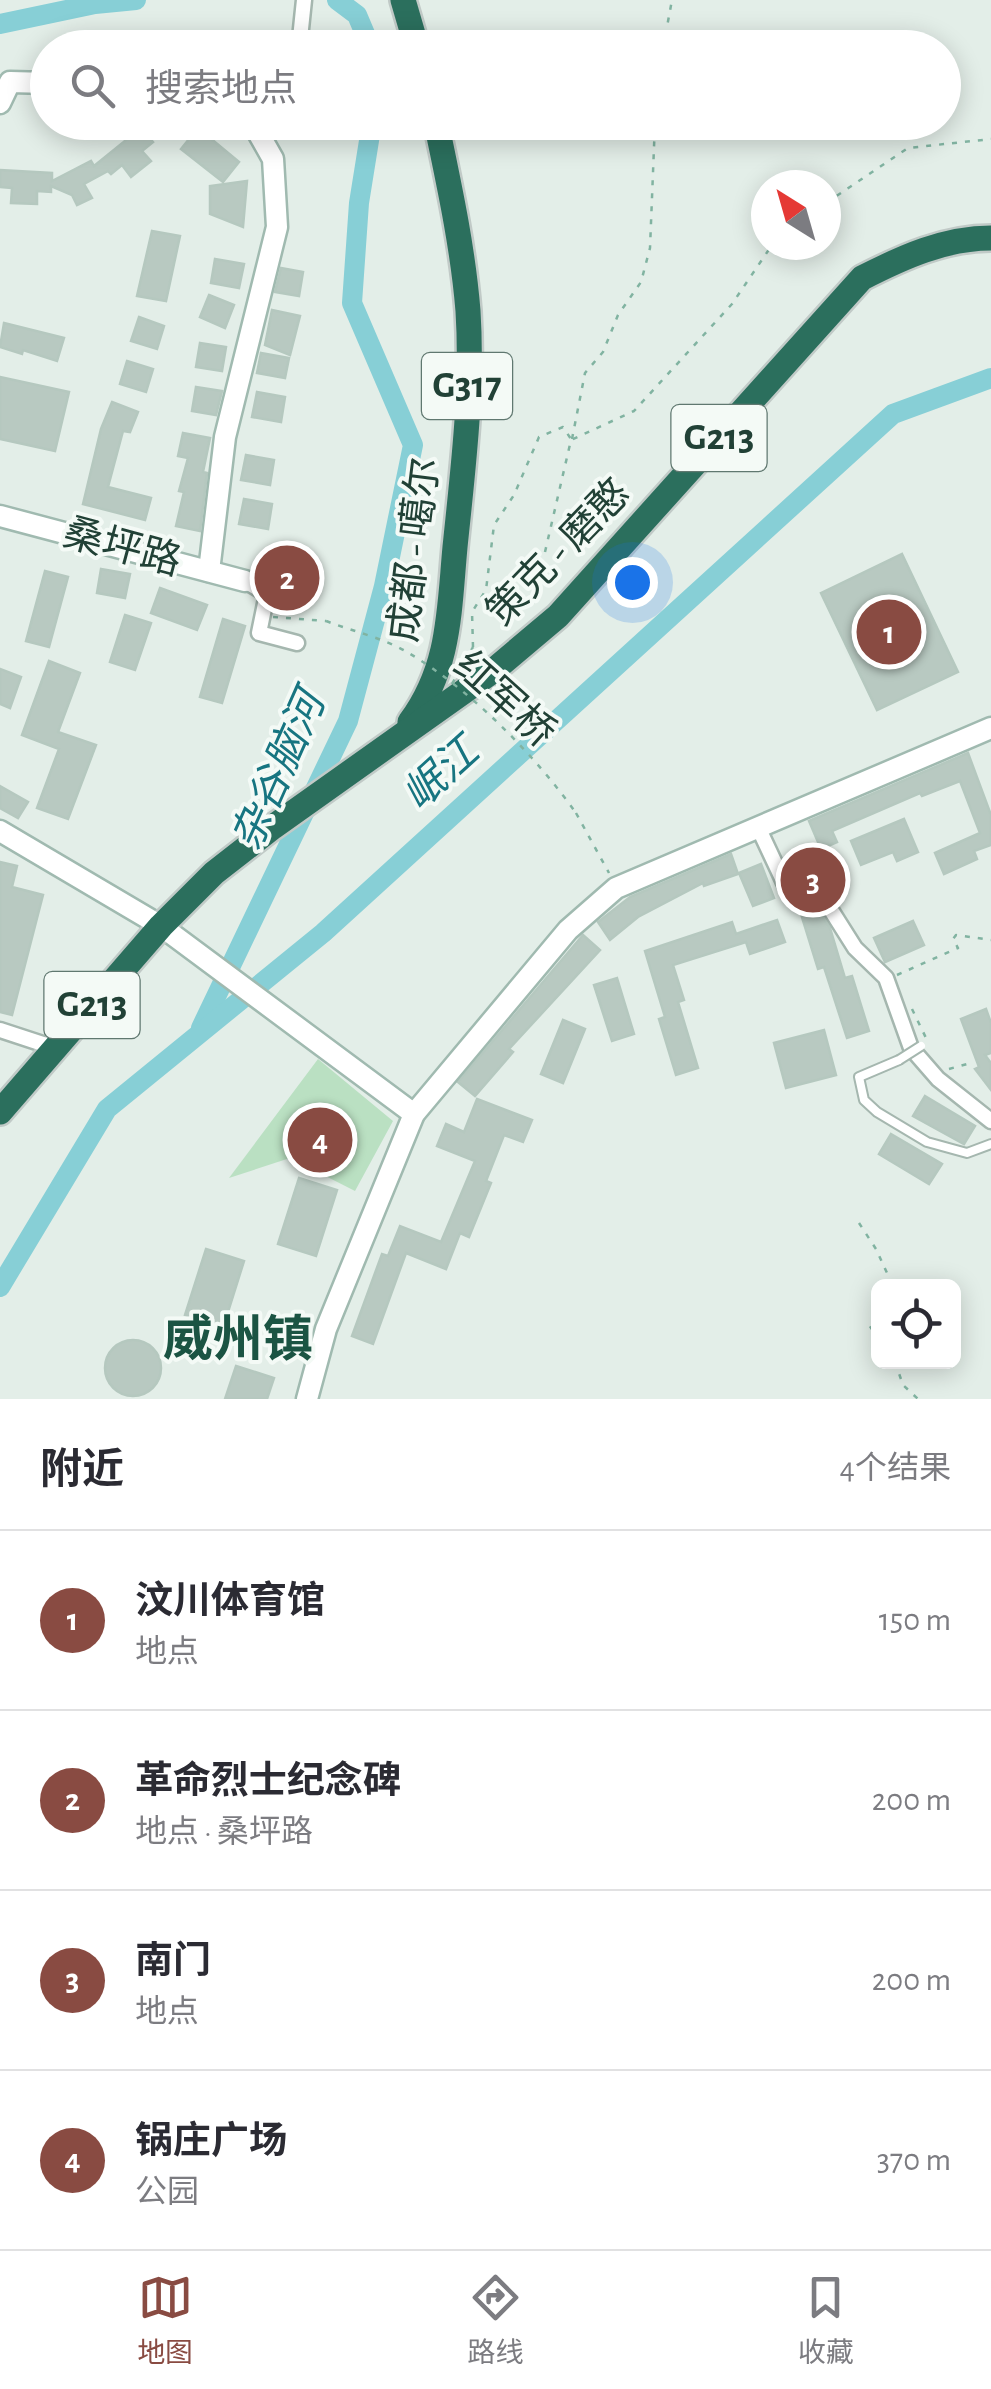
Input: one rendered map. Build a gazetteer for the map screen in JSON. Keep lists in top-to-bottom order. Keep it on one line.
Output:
{"streets":{"highway":["G317","G213","成都 - 噶尔","策克 - 磨憨"],"street":["桑坪路"],"path":["红军桥"]},"crossings":[["G213","成都 - 噶尔"],["G213","策克 - 磨憨"],["成都 - 噶尔","策克 - 磨憨"],["策克 - 磨憨","红军桥"]],"districts":["威州镇"],"water":["杂谷脑河","岷江"],"north":"top left","page":{"search":"搜索地点","pins":["2","1","3","4"],"heading":["附近","4个结果"],"list":[{"mark":"1","name":"汶川体育馆","note":"地点","value":"150 m"},{"mark":"2","name":"革命烈士纪念碑","note":"地点 · 桑坪路","value":"200 m"},{"mark":"3","name":"南门","note":"地点","value":"200 m"},{"mark":"4","name":"锅庄广场","note":"公园","value":"370 m"}],"nav":["地图","路线","收藏"]}}
